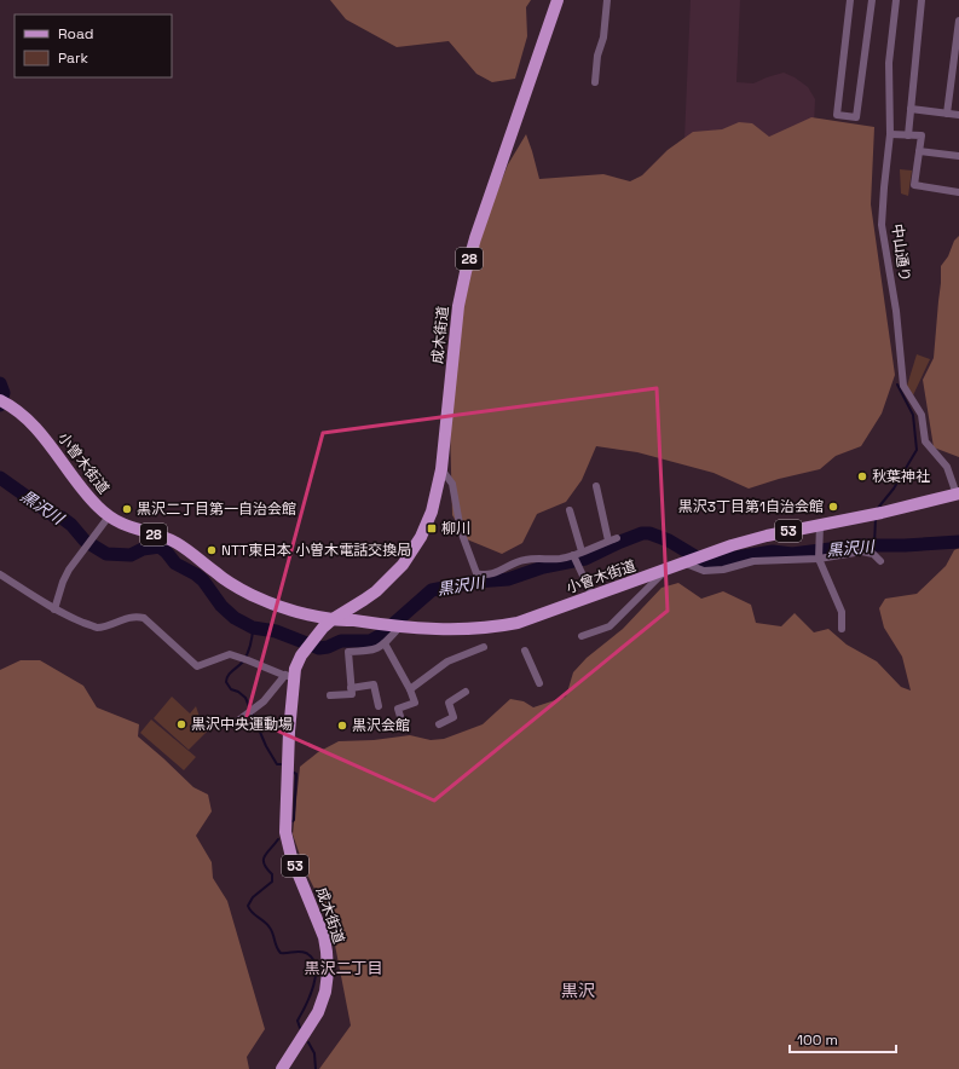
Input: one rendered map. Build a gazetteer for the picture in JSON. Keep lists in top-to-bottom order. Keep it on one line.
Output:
{"streets":{"main road":["28","成木街道","小曽木街道","53","小曾木街道"],"street":["中山通り"]},"crossings":[["中山通り","小曾木街道"],["成木街道","小曽木街道"],["成木街道","小曾木街道"],["小曽木街道","小曾木街道"]],"districts":["黒沢二丁目","黒沢"],"water":["黒沢川"],"places":{"other":["秋葉神社","黒沢3丁目第1自治会館","黒沢二丁目第一自治会館","NTT東日本 小曽木電話交換局","黒沢中央運動場","黒沢会館"],"transit":["柳川"]},"legend":["Road","Park"],"scale_bar":"100 m"}
